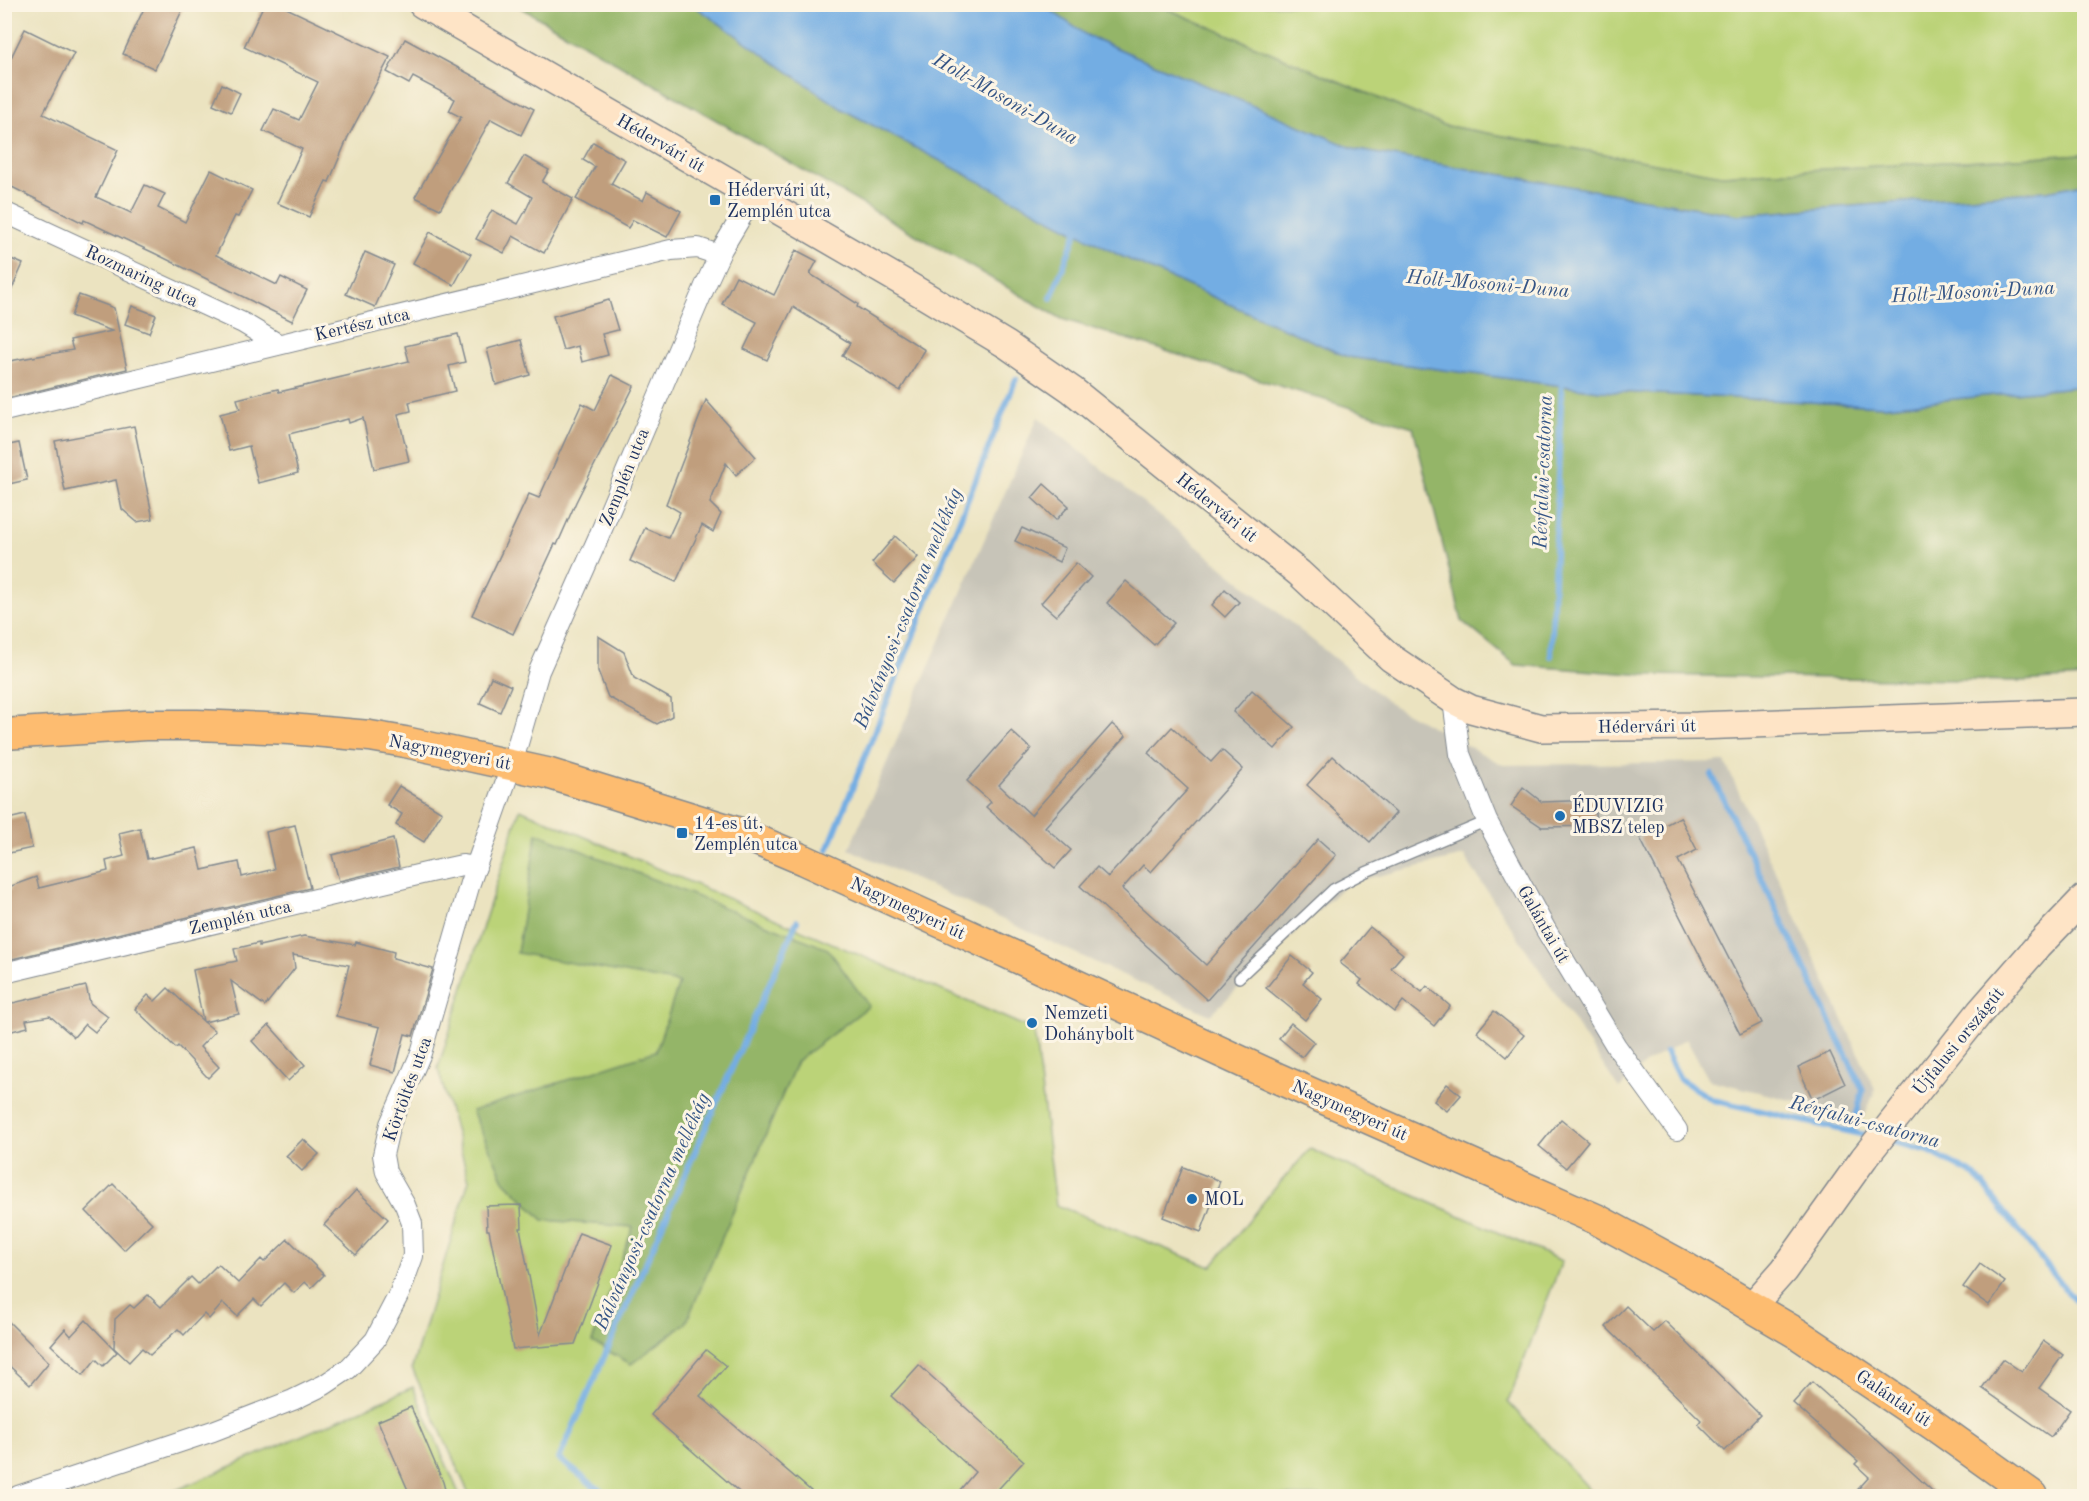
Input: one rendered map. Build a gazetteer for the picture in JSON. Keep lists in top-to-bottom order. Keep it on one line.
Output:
{"streets":{"main road":["Nagymegyeri út","Galántai út"],"street":["Hédervári út","Rozmaring utca","Kertész utca","Zemplén utca","Újfalusi országút","Körtöltés utca"]},"crossings":[["Hédervári út","Zemplén utca"],["Hédervári út","Galántai út"],["Rozmaring utca","Kertész utca"],["Kertész utca","Zemplén utca"],["Zemplén utca","Nagymegyeri út"],["Zemplén utca","Körtöltés utca"],["Nagymegyeri út","Galántai út"],["Nagymegyeri út","Újfalusi országút"],["Nagymegyeri út","Körtöltés utca"],["Galántai út","Újfalusi országút"]],"water":["Holt-Mosoni-Duna","Révfalui-csatorna","Bálványosi-csatorna mellékág"],"places":{"transit":["Hédervári út, Zemplén utca","14-es út, Zemplén utca"],"other":["ÉDUVIZIG MBSZ telep","Nemzeti Dohánybolt","MOL"]}}
